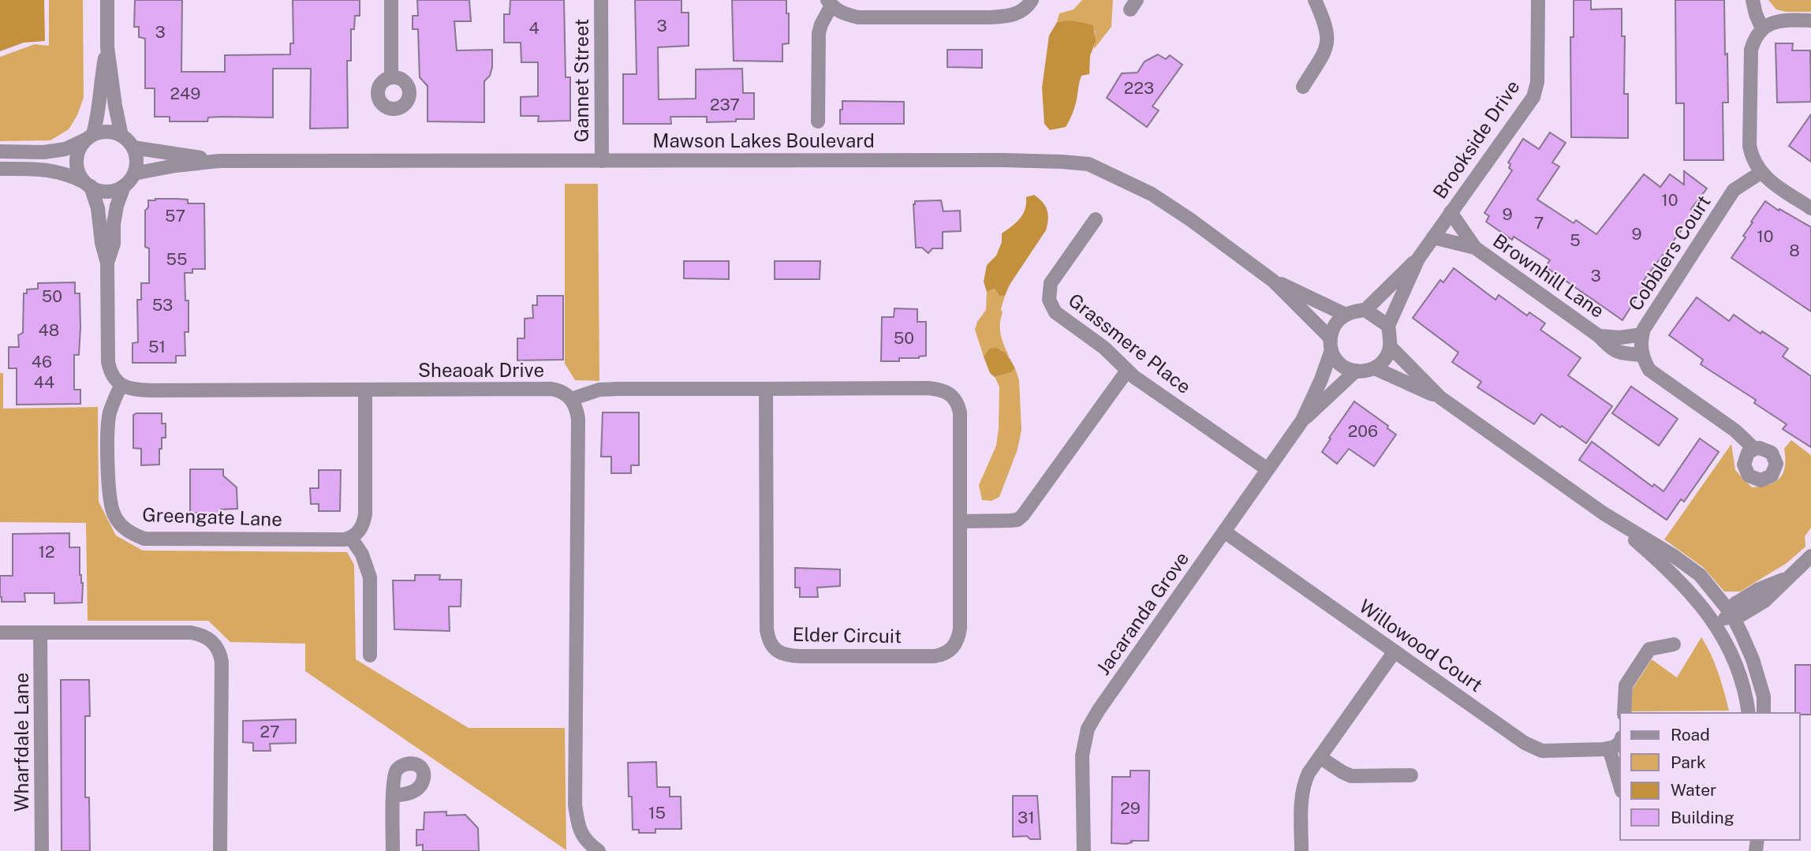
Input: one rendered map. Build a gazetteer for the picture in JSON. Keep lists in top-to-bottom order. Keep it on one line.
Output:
{"streets":{"street":["Gannet Street","Brookside Drive","Mawson Lakes Boulevard","Cobblers Court","Brownhill Lane","Grassmere Place","Sheaoak Drive","Greengate Lane","Jacaranda Grove","Elder Circuit","Willowood Court","Wharfdale Lane"]},"crossings":[["Gannet Street","Mawson Lakes Boulevard"],["Brookside Drive","Mawson Lakes Boulevard"],["Brookside Drive","Brownhill Lane"],["Brookside Drive","Jacaranda Grove"],["Mawson Lakes Boulevard","Jacaranda Grove"],["Cobblers Court","Brownhill Lane"],["Grassmere Place","Jacaranda Grove"],["Sheaoak Drive","Greengate Lane"],["Sheaoak Drive","Elder Circuit"],["Jacaranda Grove","Willowood Court"]],"house_numbers":["3","4","3","223","249","237","10","9","57","7","9","10","5","8","55","3","50","53","48","50","51","46","44","206","12","27","29","15","31"],"legend":["Road","Park","Water","Building"]}
